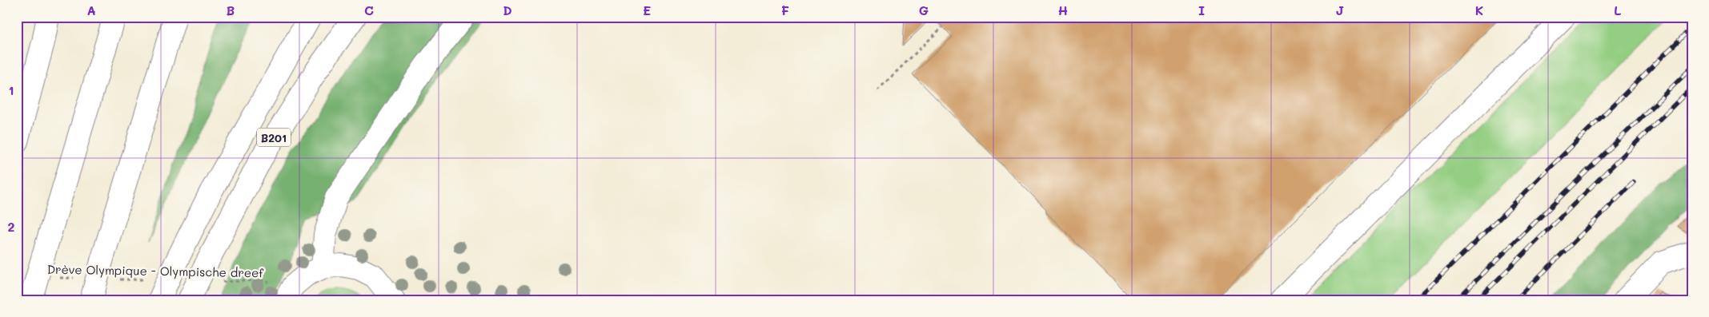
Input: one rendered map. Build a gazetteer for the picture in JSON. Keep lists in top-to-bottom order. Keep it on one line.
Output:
{"streets":{"main road":["B201"],"path":["Drève Olympique - Olympische dreef"]},"crossings":[["B201","Drève Olympique - Olympische dreef"]],"grid":{"columns":["A","B","C","D","E","F","G","H","I","J","K","L"],"rows":["1","2"]}}
